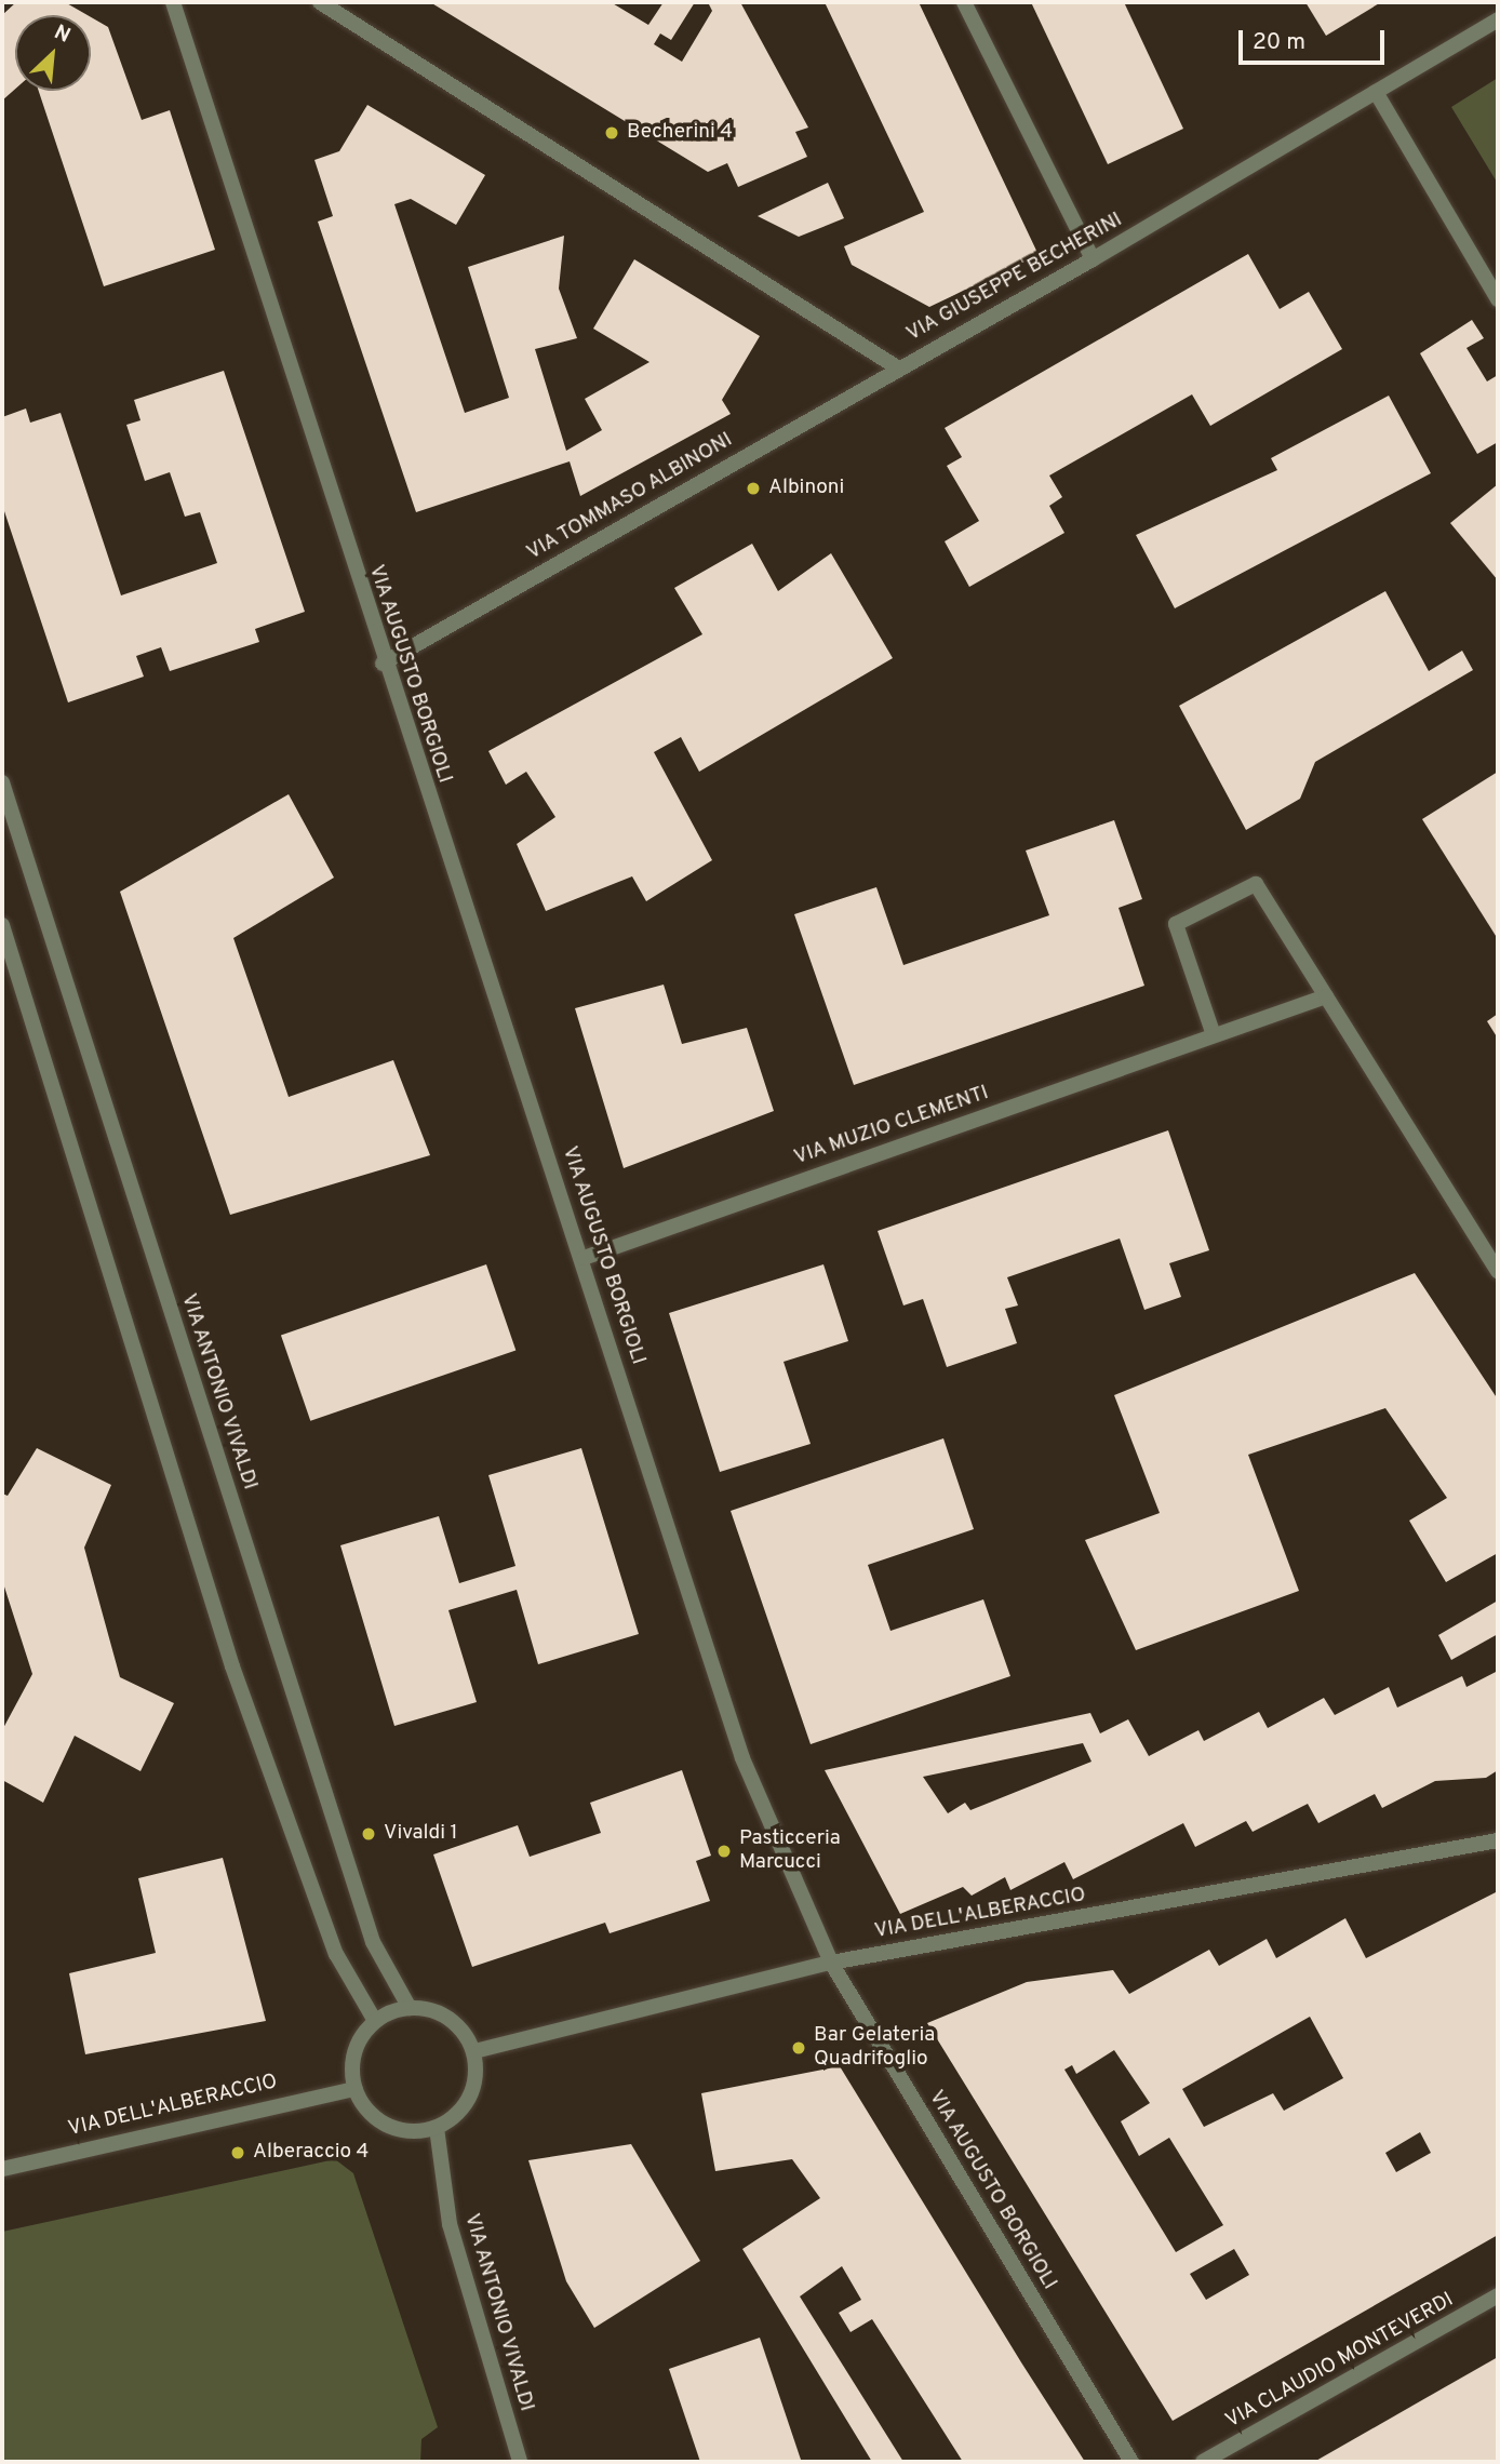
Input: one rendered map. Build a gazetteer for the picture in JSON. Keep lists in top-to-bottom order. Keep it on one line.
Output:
{"streets":{"street":["VIA GIUSEPPE BECHERINI","VIA TOMMASO ALBINONI","VIA AUGUSTO BORGIOLI","VIA MUZIO CLEMENTI","VIA ANTONIO VIVALDI","VIA DELL'ALBERACCIO","VIA CLAUDIO MONTEVERDI"]},"crossings":[["VIA GIUSEPPE BECHERINI","VIA TOMMASO ALBINONI"],["VIA TOMMASO ALBINONI","VIA AUGUSTO BORGIOLI"],["VIA AUGUSTO BORGIOLI","VIA MUZIO CLEMENTI"],["VIA AUGUSTO BORGIOLI","VIA DELL'ALBERACCIO"],["VIA ANTONIO VIVALDI","VIA DELL'ALBERACCIO"]],"places":["Becherini 4","Albinoni","Vivaldi 1","Pasticceria Marcucci","Bar Gelateria Quadrifoglio","Alberaccio 4"],"scale_bar":"20 m","north":"top right"}
